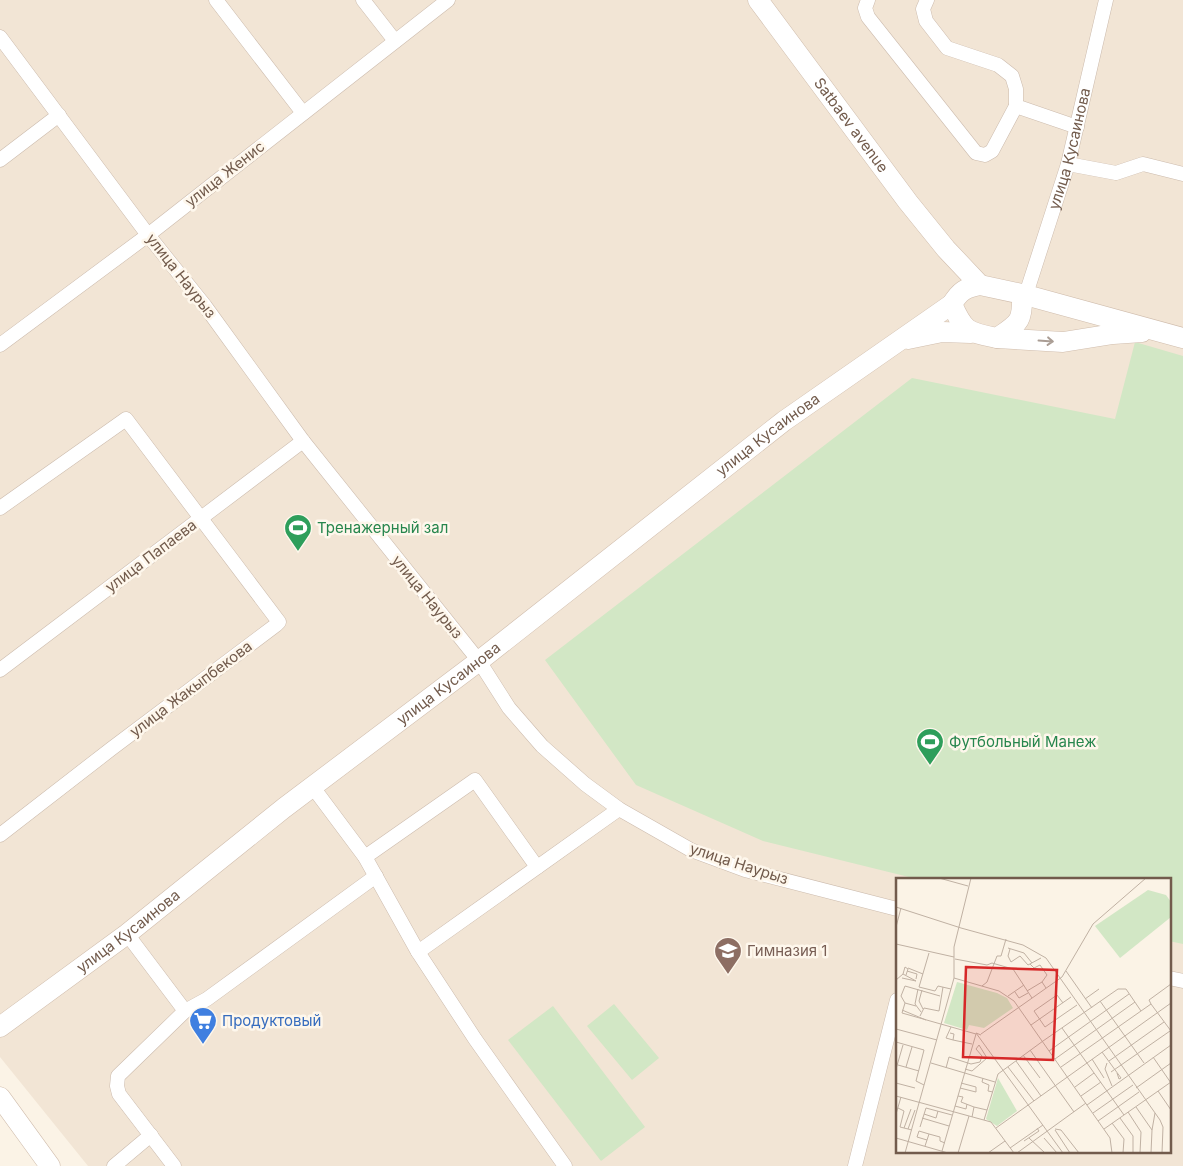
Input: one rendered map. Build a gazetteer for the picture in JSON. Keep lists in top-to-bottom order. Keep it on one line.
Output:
{"streets":{"street":["Satbaev avenue","улица Кусаинова","улица Женис","улица Наурыз","улица Папаева","улица Жакыпбекова"]},"crossings":[["Satbaev avenue","улица Кусаинова"],["улица Кусаинова","улица Наурыз"],["улица Женис","улица Наурыз"],["улица Наурыз","улица Папаева"],["улица Папаева","улица Жакыпбекова"]],"places":{"sports":["Тренажерный зал","Футбольный Манеж"],"school or university":["Гимназия 1"],"supermarket":["Продуктовый"]}}
